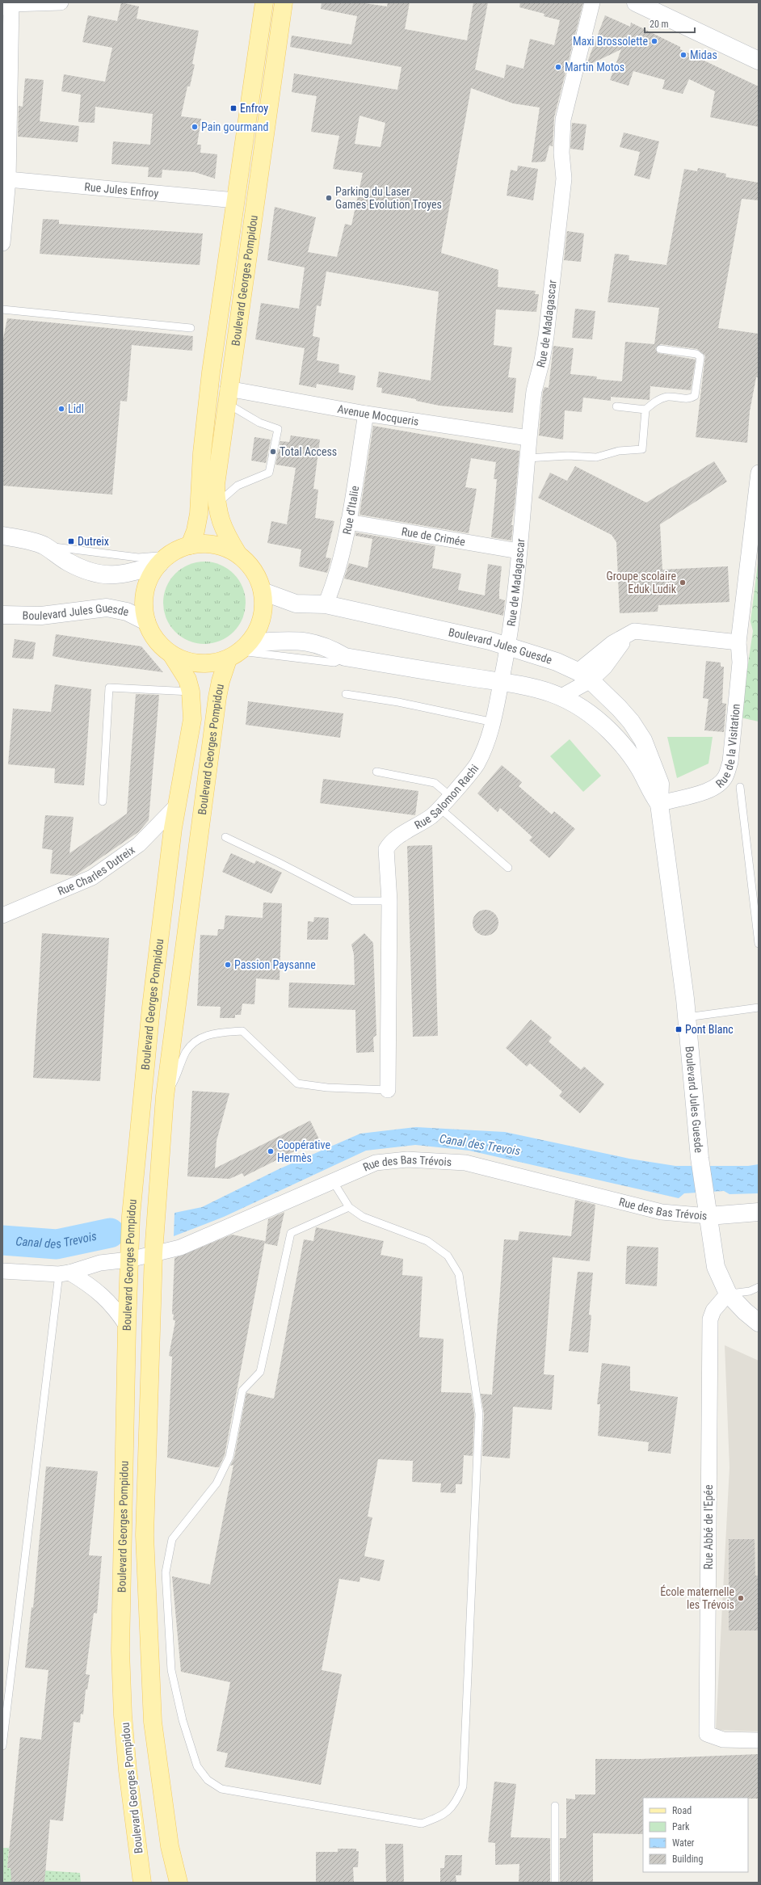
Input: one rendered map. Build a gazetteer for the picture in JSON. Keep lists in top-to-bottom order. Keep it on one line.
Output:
{"streets":{"main road":["Boulevard Georges Pompidou","Boulevard Jules Guesde","Rue des Bas Trévois"],"street":["Rue Jules Enfroy","Rue de Madagascar","Avenue Mocqueris","Rue d'Italie","Rue de Crimée","Rue de la Visitation","Rue Salomon Rachi","Rue Charles Dutreix","Rue Abbé de l'Epée"]},"crossings":[["Rue Jules Enfroy","Boulevard Georges Pompidou"],["Boulevard Georges Pompidou","Avenue Mocqueris"],["Boulevard Georges Pompidou","Boulevard Jules Guesde"],["Boulevard Georges Pompidou","Rue Charles Dutreix"],["Boulevard Georges Pompidou","Rue des Bas Trévois"],["Rue de Madagascar","Avenue Mocqueris"],["Rue de Madagascar","Rue de Crimée"],["Rue de Madagascar","Boulevard Jules Guesde"],["Rue de Madagascar","Rue Salomon Rachi"],["Avenue Mocqueris","Rue d'Italie"],["Rue d'Italie","Rue de Crimée"],["Rue d'Italie","Boulevard Jules Guesde"],["Boulevard Jules Guesde","Rue de la Visitation"],["Boulevard Jules Guesde","Rue Salomon Rachi"],["Boulevard Jules Guesde","Rue des Bas Trévois"],["Boulevard Jules Guesde","Rue Abbé de l'Epée"]],"water":["Canal des Trevois"],"places":{"other":["Maxi Brossolette","Midas","Martin Motos","Pain gourmand","Parking du Laser Games Evolution Troyes","Lidl","Total Access","Groupe scolaire Eduk Ludik","Passion Paysanne","Coopérative Hermès","École maternelle les Trévois"],"transit":["Enfroy","Dutreix","Pont Blanc"]},"legend":["Road","Park","Water","Building"],"scale_bar":"20 m"}
